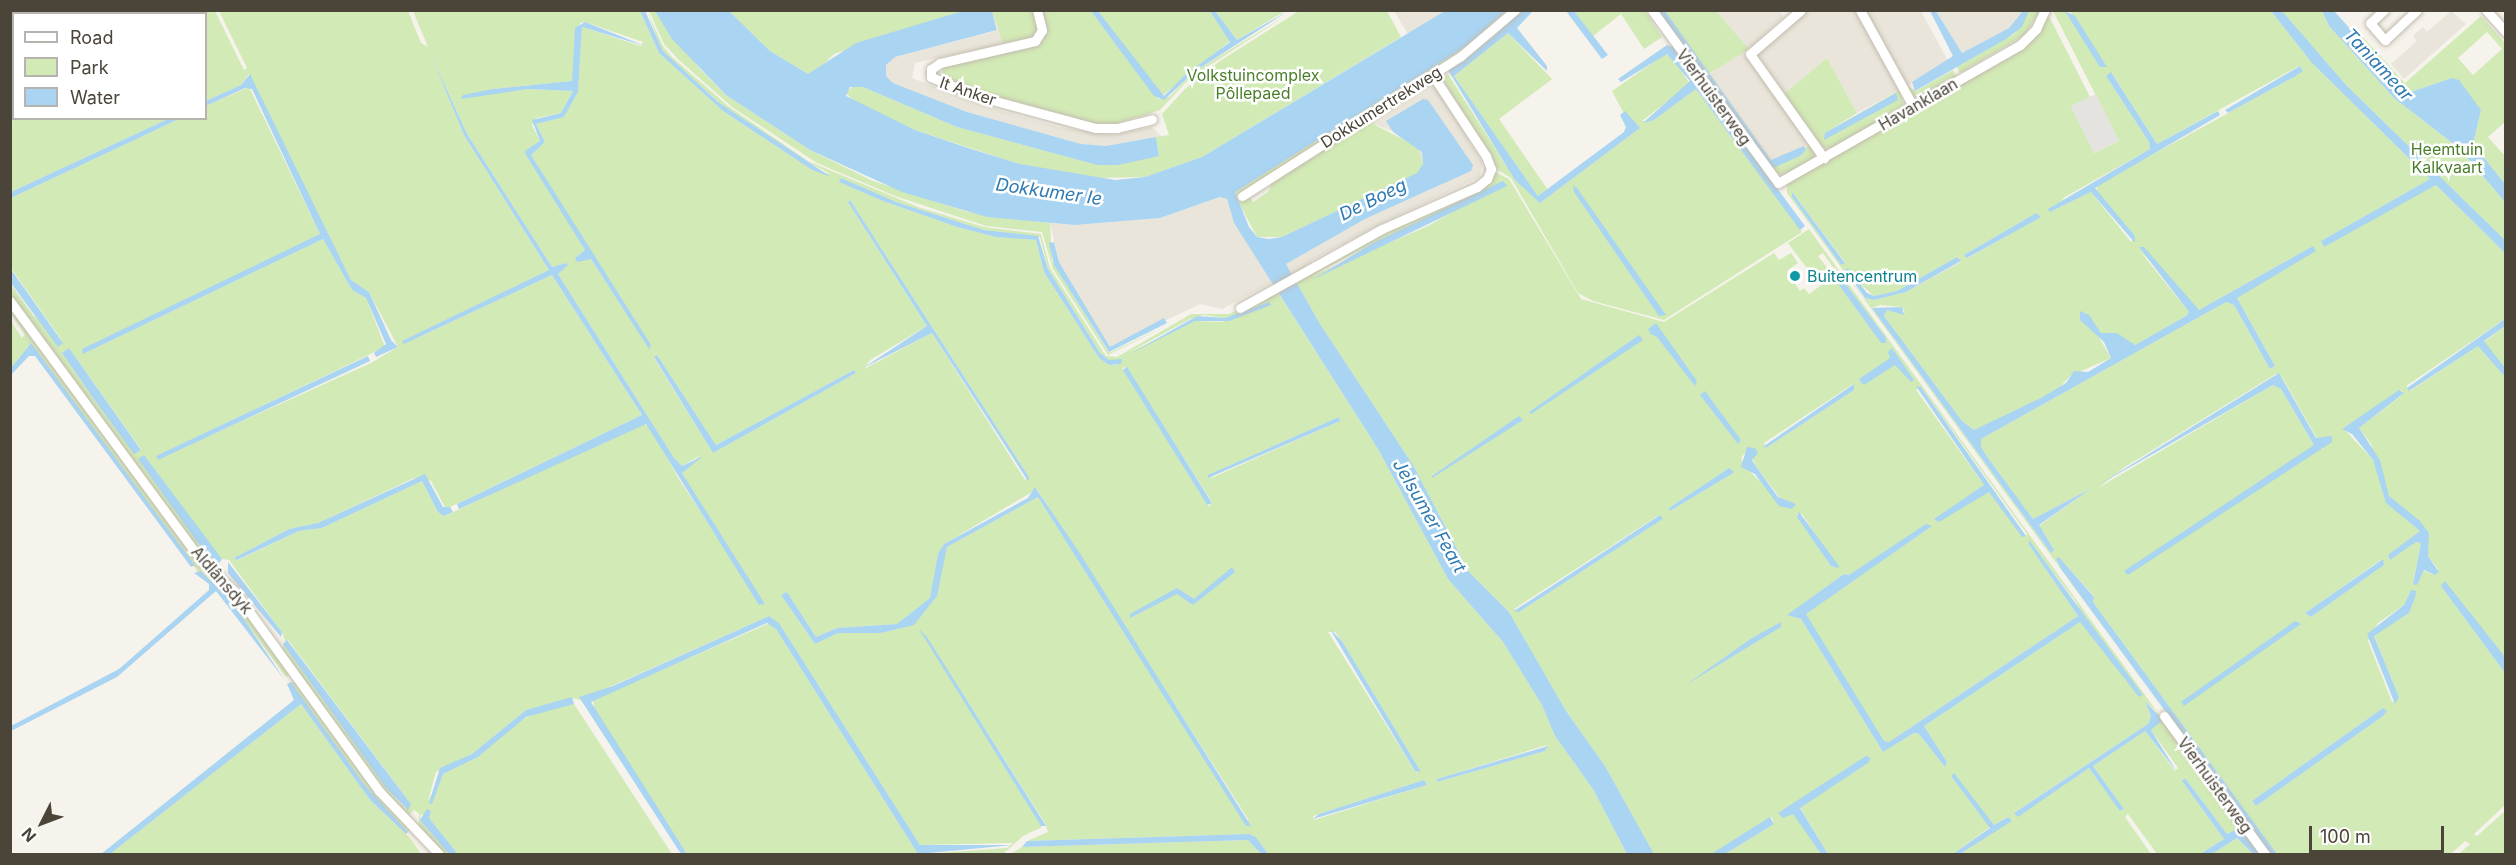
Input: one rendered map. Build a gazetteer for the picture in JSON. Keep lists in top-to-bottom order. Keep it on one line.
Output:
{"streets":{"street":["It Anker","Vierhuisterweg","Havanklaan","Dokkumertrekweg","Aldlânsdyk"]},"crossings":[["Vierhuisterweg","Havanklaan"]],"water":["Taniamear","Dokkumer Ie","De Boeg","Jelsumer Feart"],"parks":["Volkstuincomplex Pôllepaed","Heemtuin Kalkvaart"],"places":["Buitencentrum"],"legend":["Road","Park","Water"],"scale_bar":"100 m","north":"bottom left"}
